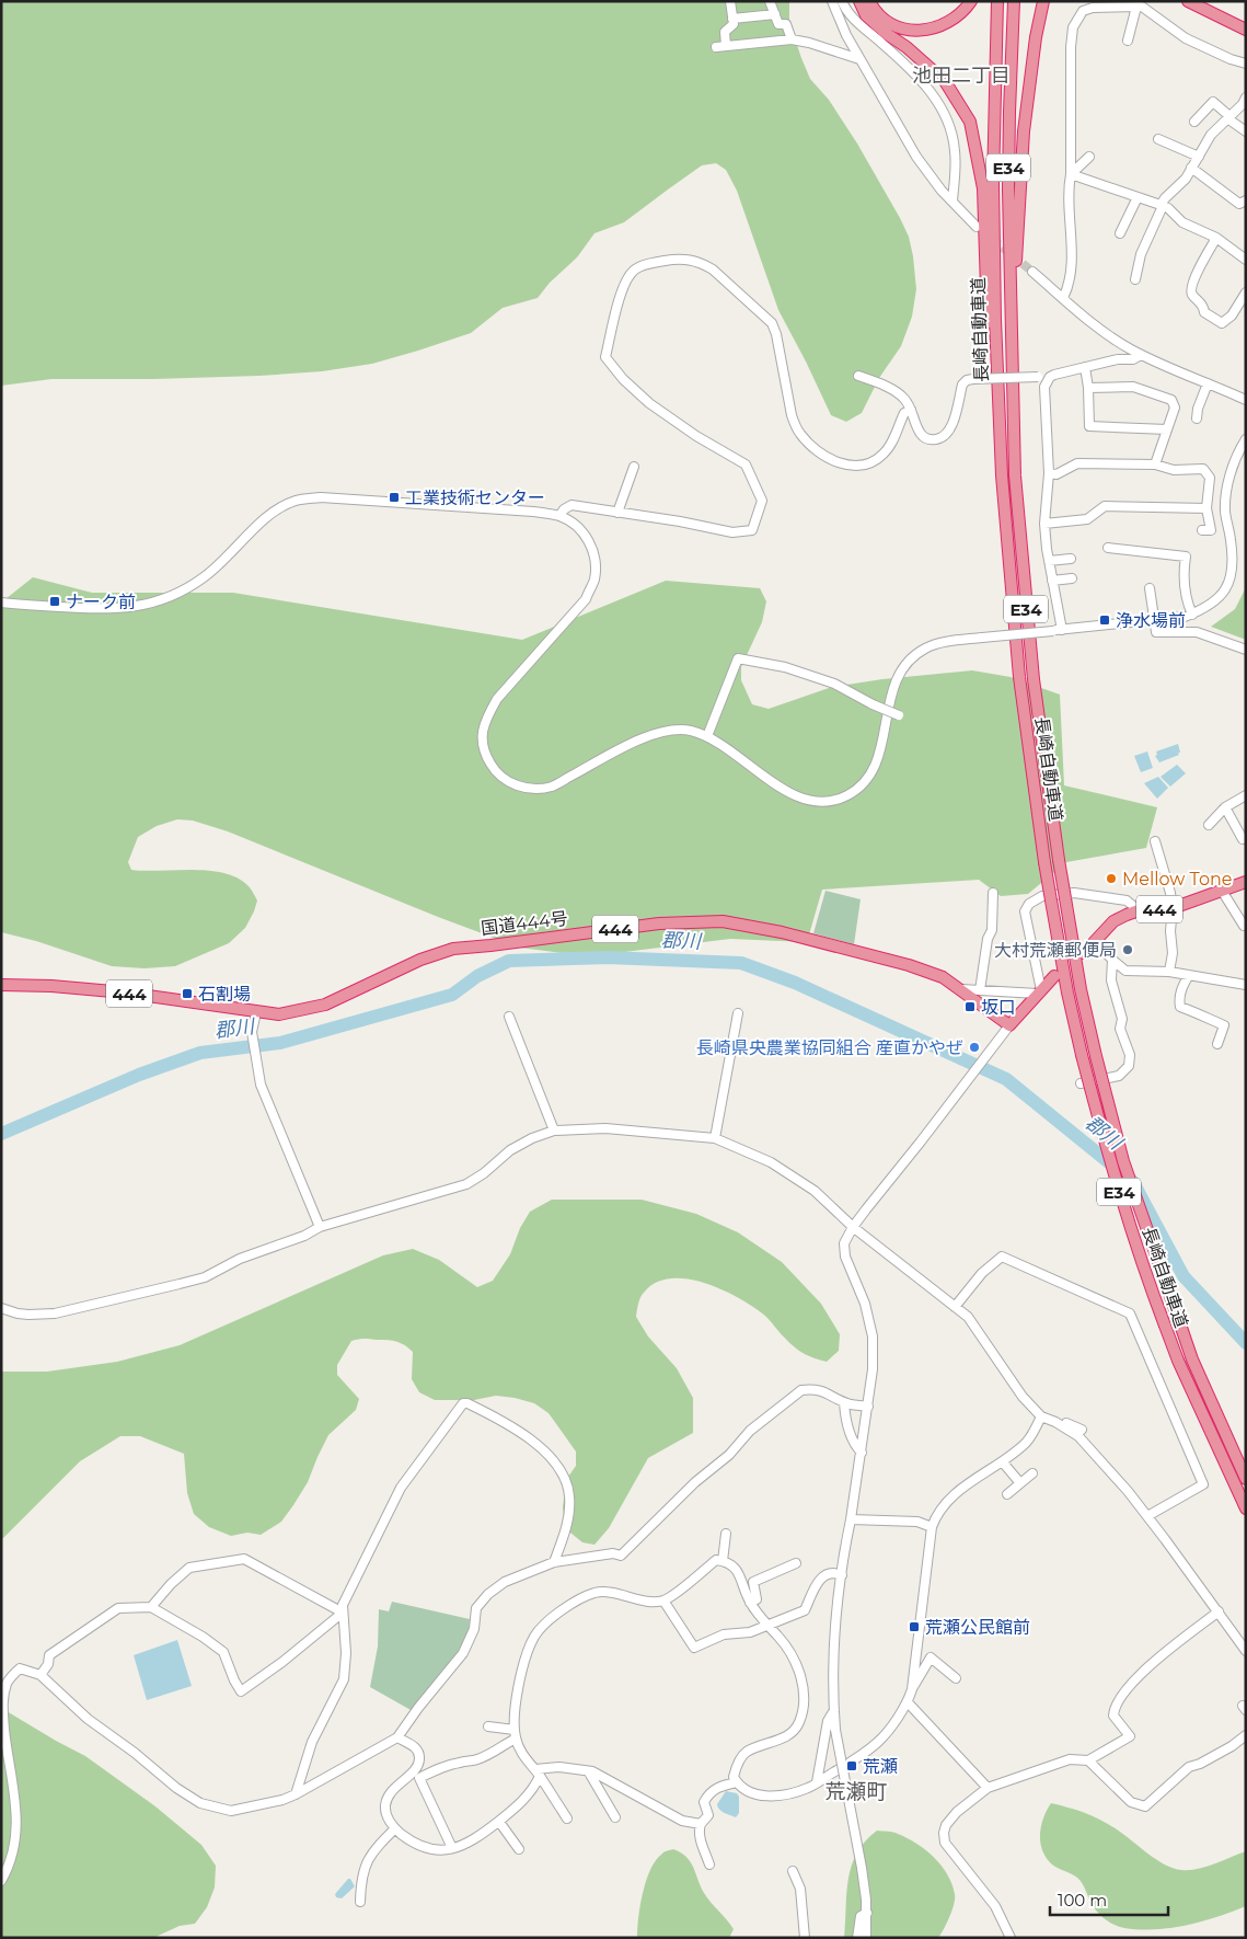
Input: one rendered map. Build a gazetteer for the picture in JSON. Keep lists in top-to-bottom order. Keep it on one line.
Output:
{"streets":{"highway":["E34","長崎自動車道","444","国道444号"]},"districts":["池田二丁目","荒瀬町"],"water":["郡川"],"places":{"transit":["工業技術センター","ナーク前","浄水場前","石割場","坂口","荒瀬公民館前","荒瀬"],"other":["Mellow Tone","大村荒瀬郵便局","長崎県央農業協同組合 産直かやぜ"]},"scale_bar":"100 m"}
